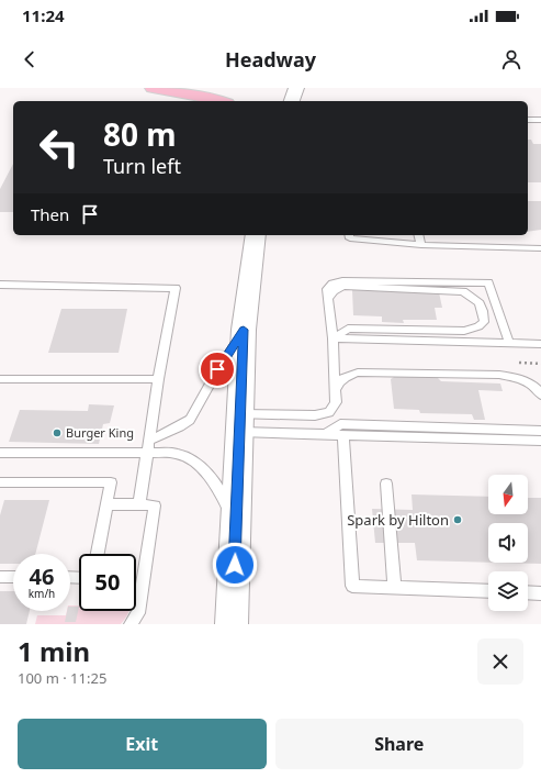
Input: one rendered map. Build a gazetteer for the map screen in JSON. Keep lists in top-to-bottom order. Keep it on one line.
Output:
{"places":["Burger King","Spark by Hilton"],"north":"bottom","page":{"status":"11:24","header":"Headway","turn":["80 m","Turn left"],"then":"Then","speed":"46 km/h","limit":"50","heading":["1 min","100 m · 11:25"],"buttons":["Exit","Share"]}}
